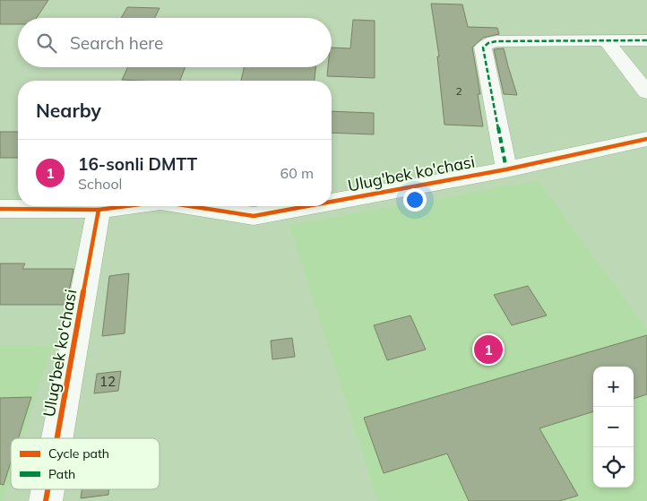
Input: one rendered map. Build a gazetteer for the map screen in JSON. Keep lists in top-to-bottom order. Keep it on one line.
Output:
{"streets":{"street":["Ulug'bek ko'chasi"]},"house_numbers":["2","12"],"legend":["Cycle path","Path"],"page":{"search":"Search here","heading":"Nearby","list":[{"mark":"1","name":"16-sonli DMTT","note":"School","value":"60 m"}],"pins":"1","map_buttons":["+","−"]}}
